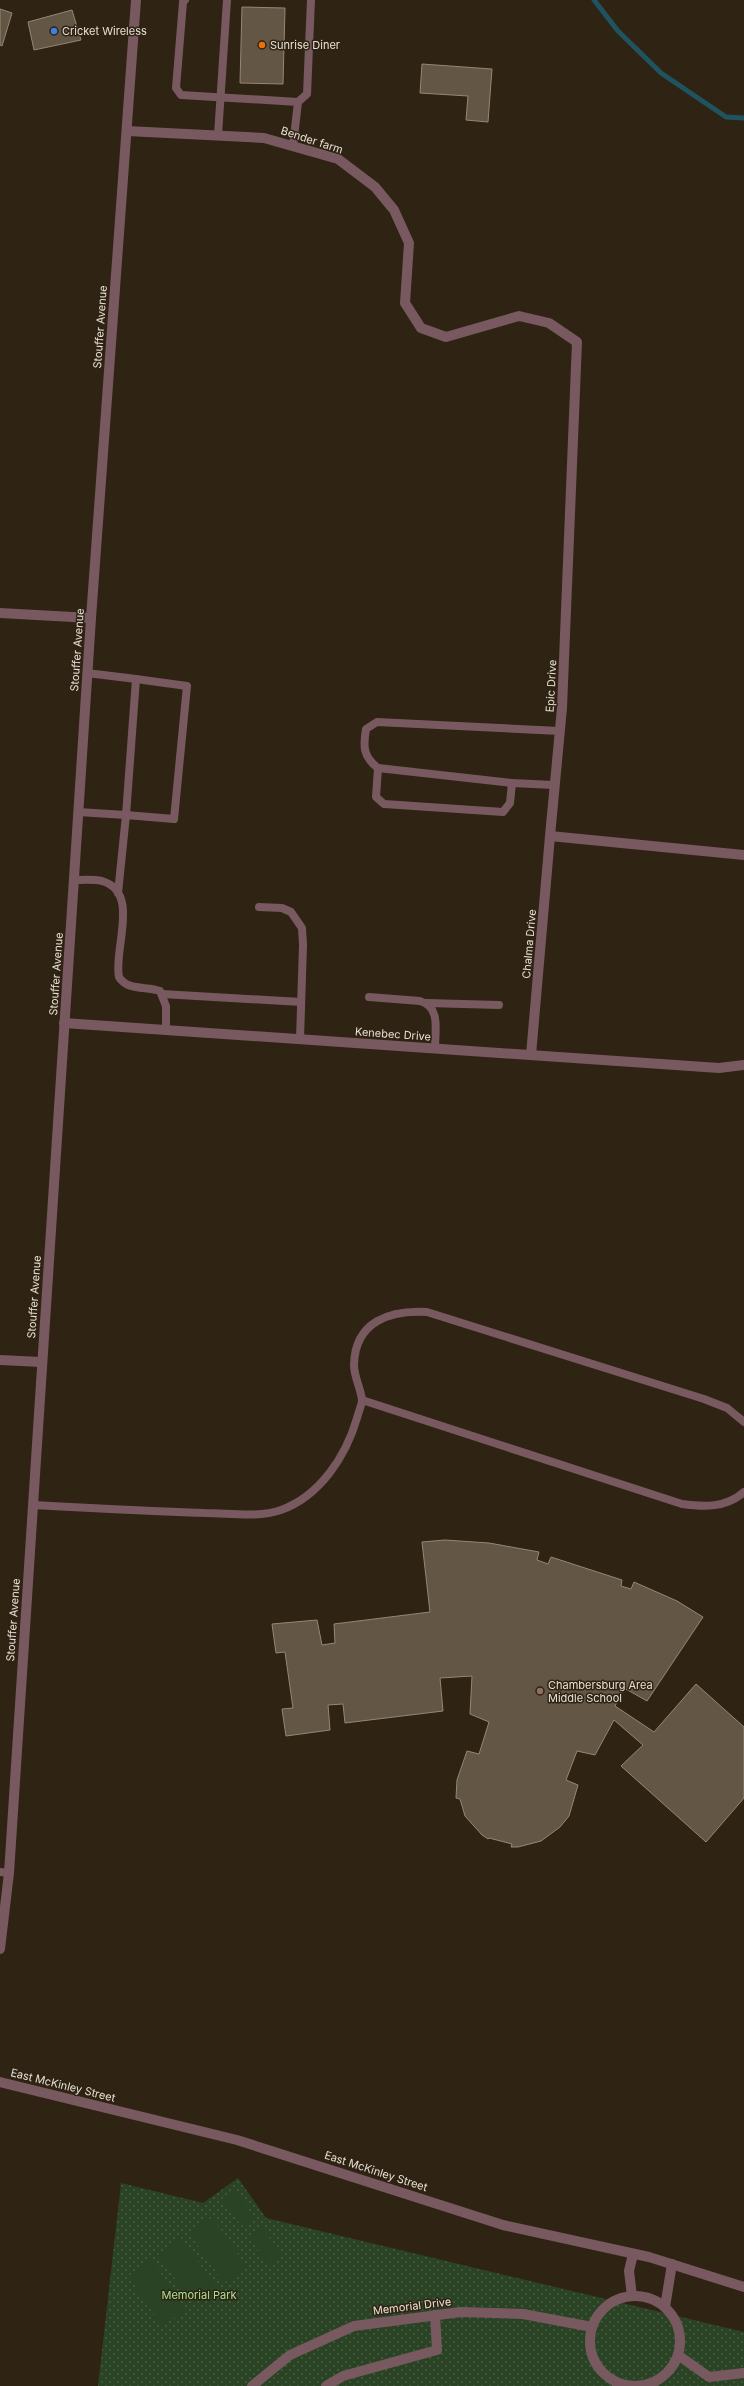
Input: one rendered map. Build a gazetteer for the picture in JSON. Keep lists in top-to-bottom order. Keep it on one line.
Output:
{"streets":{"street":["Bender farm","Stouffer Avenue","Epic Drive","Chalma Drive","Kenebec Drive","East McKinley Street","Memorial Drive"]},"crossings":[["Bender farm","Stouffer Avenue"],["Bender farm","Epic Drive"],["Stouffer Avenue","Kenebec Drive"],["Epic Drive","Chalma Drive"],["Chalma Drive","Kenebec Drive"]],"parks":["Memorial Park"],"places":["Cricket Wireless","Sunrise Diner","Chambersburg Area Middle School"]}
